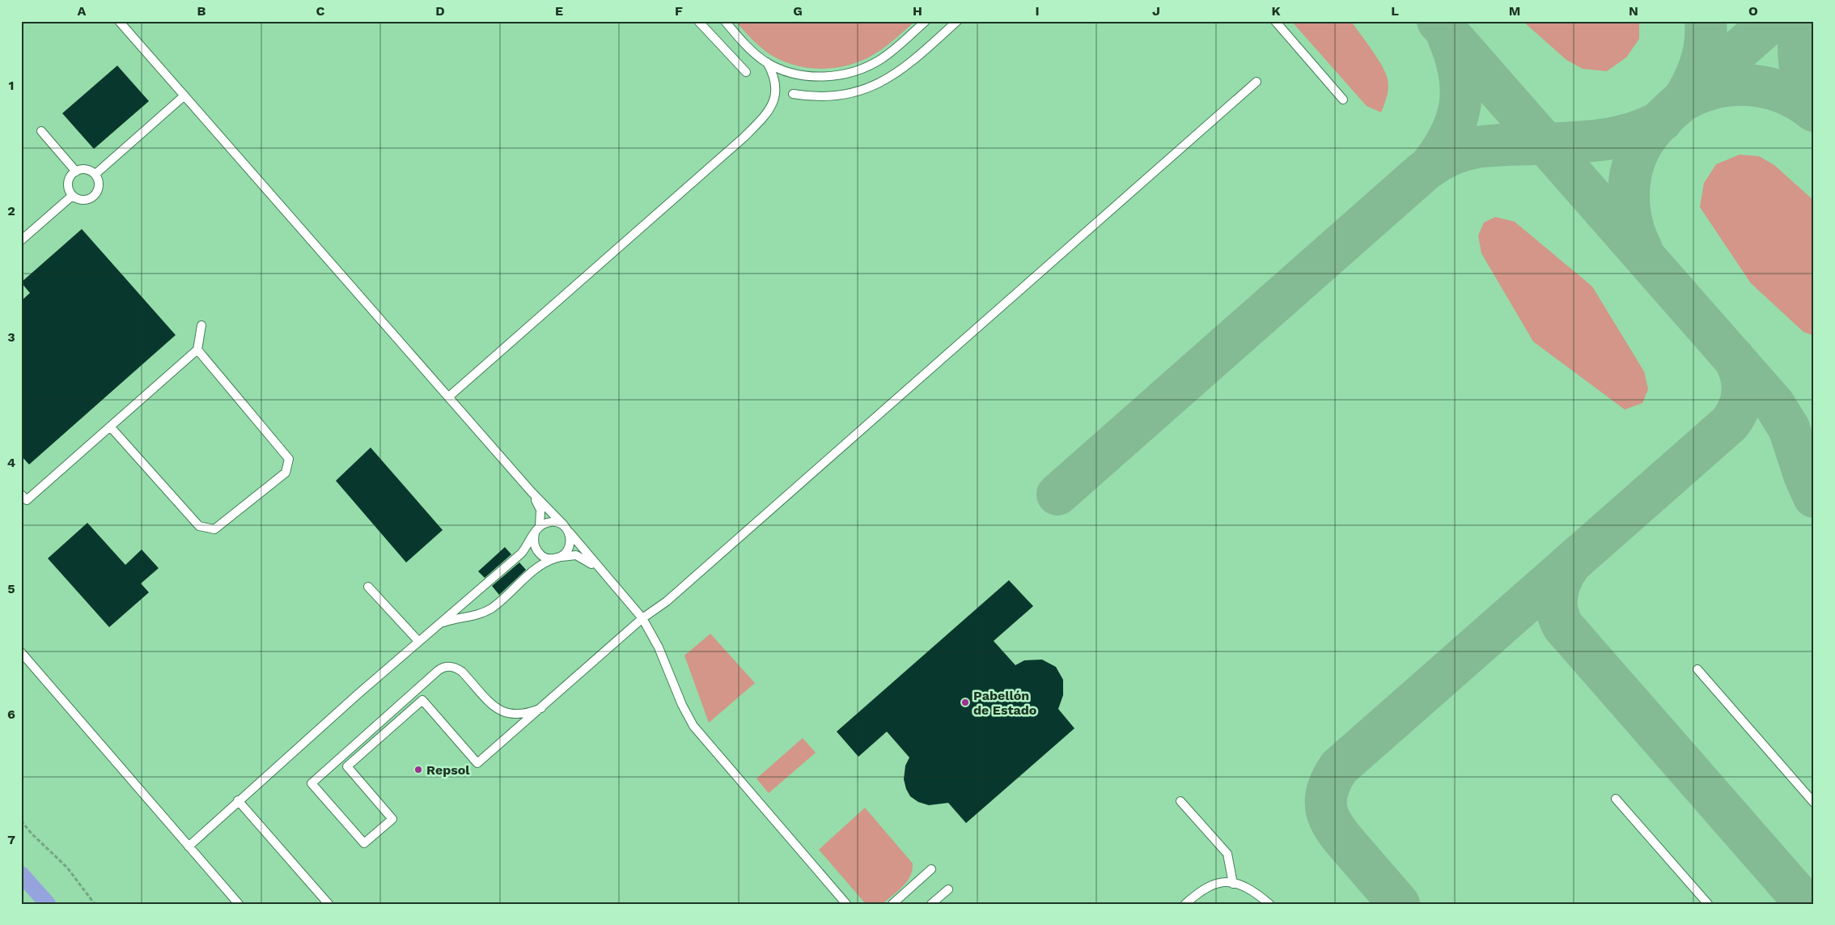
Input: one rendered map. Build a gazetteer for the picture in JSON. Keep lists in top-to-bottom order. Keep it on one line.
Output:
{"places":["Pabellón de Estado","Repsol"],"grid":{"columns":["A","B","C","D","E","F","G","H","I","J","K","L","M","N","O"],"rows":["1","2","3","4","5","6","7"]}}
